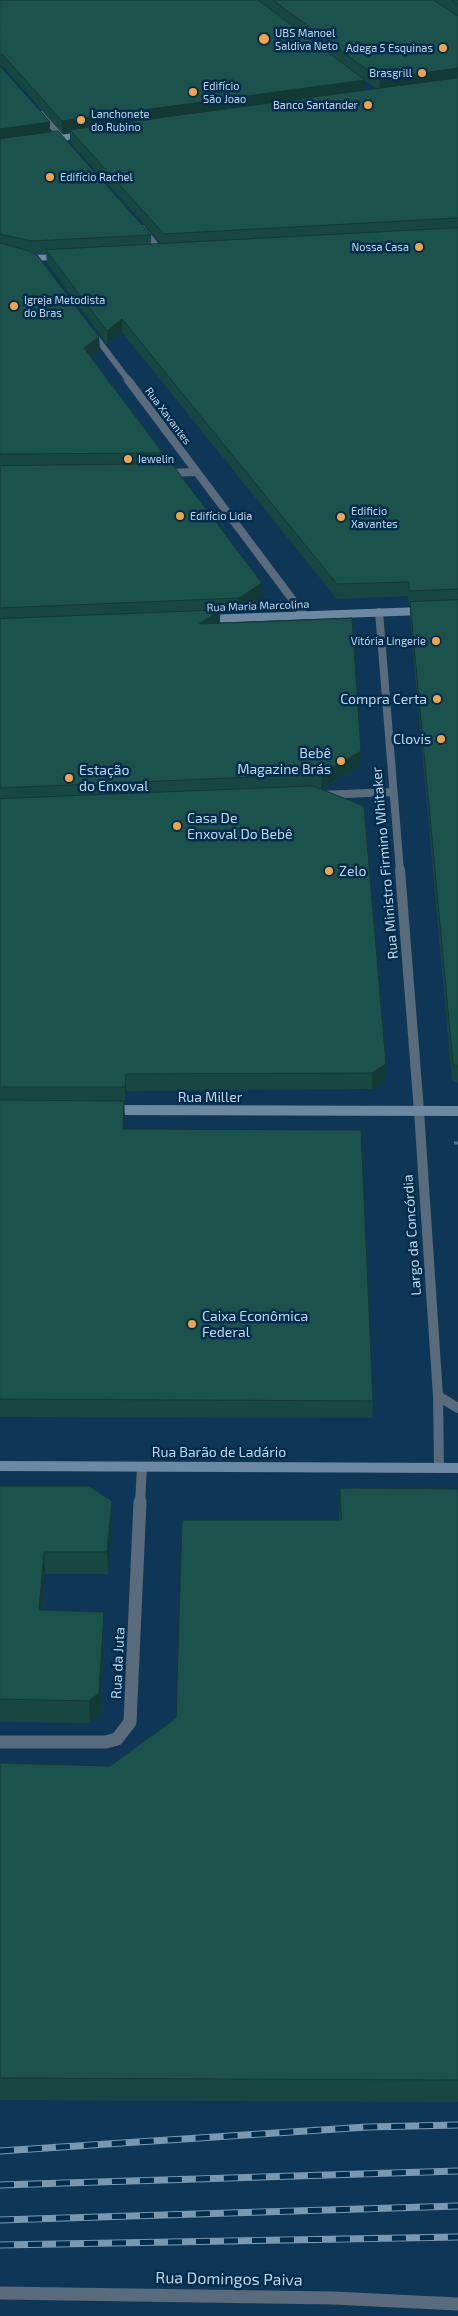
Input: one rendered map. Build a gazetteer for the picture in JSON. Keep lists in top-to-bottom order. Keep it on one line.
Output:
{"streets":{"main road":["Rua Maria Marcolina","Rua Miller","Rua Barão de Ladário"],"street":["Rua Xavantes","Rua Ministro Firmino Whitaker","Largo da Concórdia","Rua da Juta","Rua Domingos Paiva"]},"crossings":[["Rua Xavantes","Rua Maria Marcolina"],["Rua Maria Marcolina","Rua Ministro Firmino Whitaker"],["Rua Ministro Firmino Whitaker","Rua Miller"],["Rua Ministro Firmino Whitaker","Largo da Concórdia"],["Rua Miller","Largo da Concórdia"],["Largo da Concórdia","Rua Barão de Ladário"],["Rua Barão de Ladário","Rua da Juta"]],"places":["UBS Manoel Saldiva Neto","Adega 5 Esquinas","Brasgrill","Edifício São Joao","Banco Santander","Lanchonete do Rubino","Edifício Rachel","Nossa Casa","Igreja Metodista do Bras","Iewelin","Edifício Lidia","Edificio Xavantes","Vitória Lingerie","Compra Certa","Clovis","Bebê Magazine Brás","Estação do Enxoval","Casa De Enxoval Do Bebê","Zelo","Caixa Econômica Federal"]}
